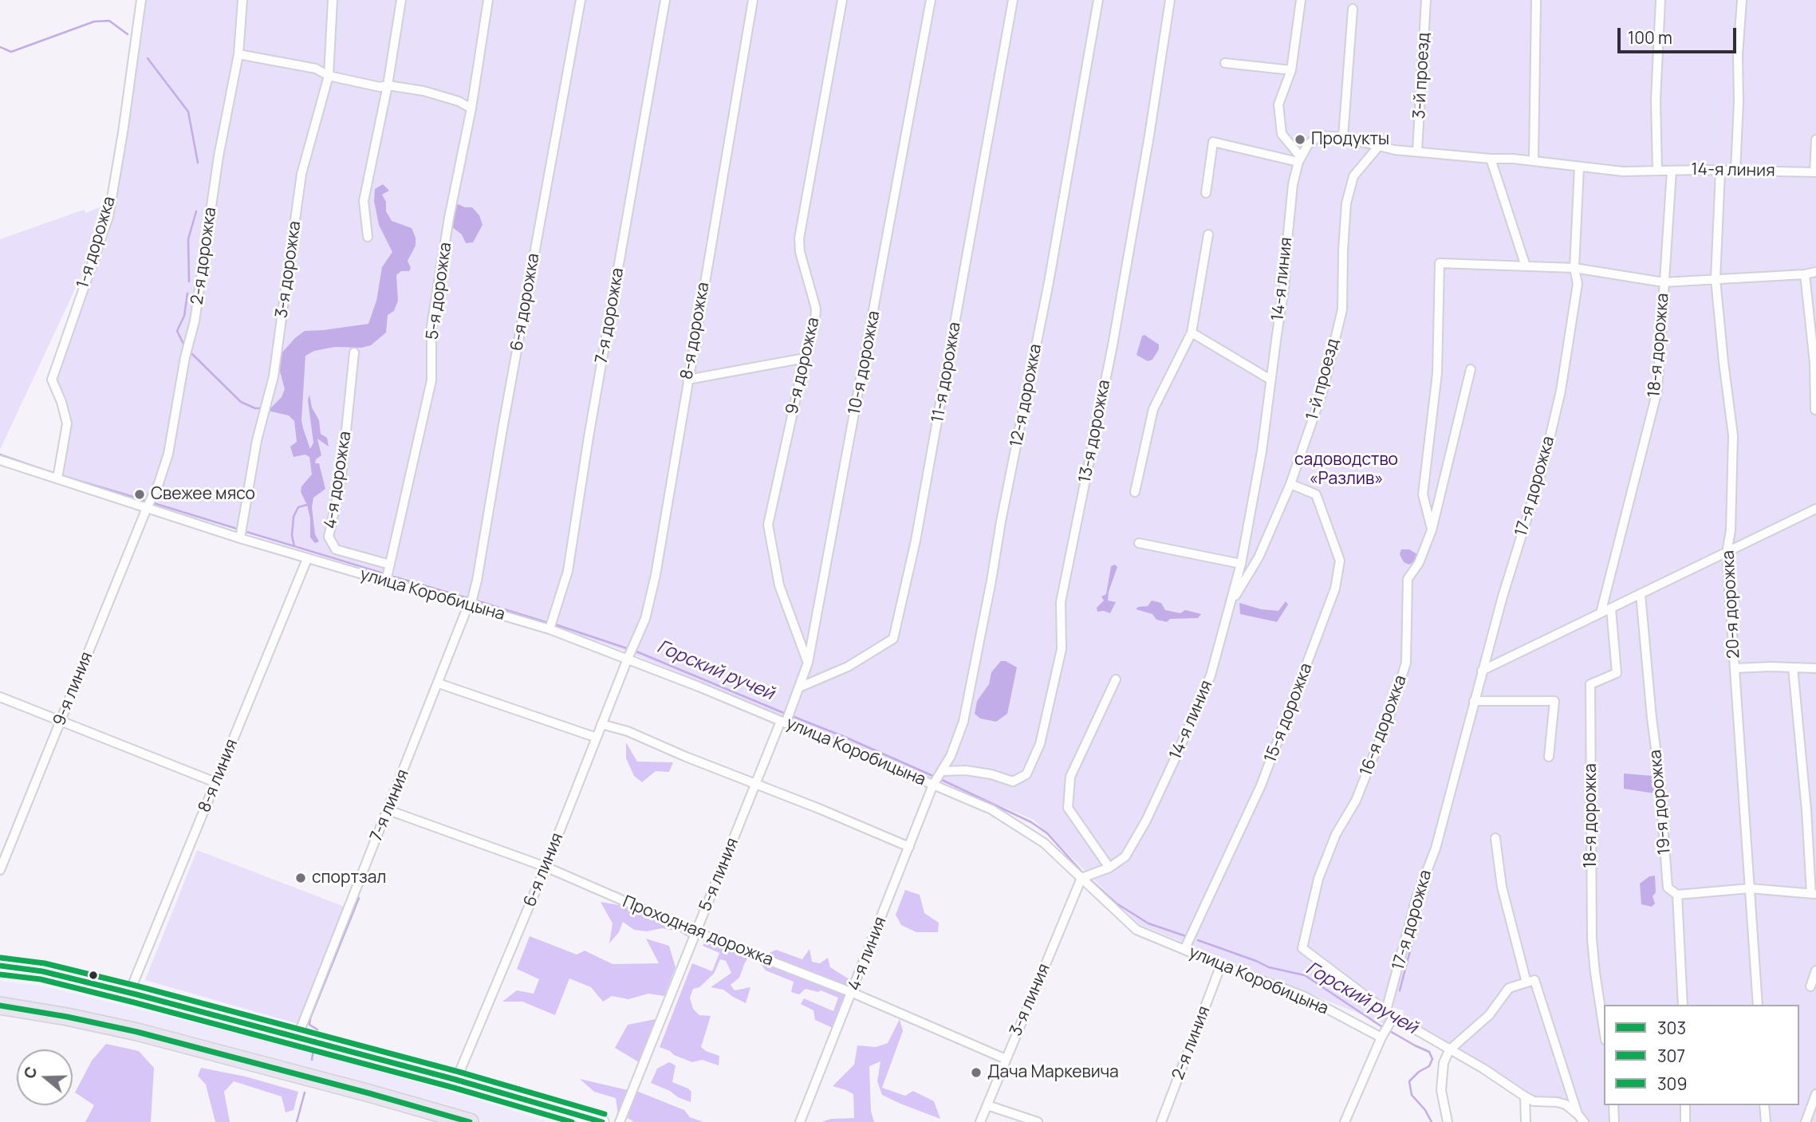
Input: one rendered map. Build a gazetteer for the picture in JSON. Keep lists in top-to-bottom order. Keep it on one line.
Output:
{"streets":{"street":["3-й проезд","14-я линия","1-я дорожка","2-я дорожка","3-я дорожка","5-я дорожка","6-я дорожка","7-я дорожка","8-я дорожка","18-я дорожка","10-я дорожка","9-я дорожка","11-я дорожка","1-й проезд","12-я дорожка","13-я дорожка","4-я дорожка","17-я дорожка","улица Коробицына","20-я дорожка","9-я линия","15-я дорожка","16-я дорожка","8-я линия","19-я дорожка","7-я линия","6-я линия","5-я линия","Проходная дорожка","4-я линия","3-я линия","2-я линия"]},"crossings":[["3-й проезд","14-я линия"],["14-я линия","18-я дорожка"],["14-я линия","1-й проезд"],["14-я линия","17-я дорожка"],["14-я линия","улица Коробицына"],["14-я линия","20-я дорожка"],["14-я линия","3-я линия"],["1-я дорожка","улица Коробицына"],["2-я дорожка","улица Коробицына"],["2-я дорожка","9-я линия"],["3-я дорожка","улица Коробицына"],["5-я дорожка","4-я дорожка"],["5-я дорожка","улица Коробицына"],["6-я дорожка","улица Коробицына"],["6-я дорожка","7-я линия"],["7-я дорожка","улица Коробицына"],["8-я дорожка","улица Коробицына"],["8-я дорожка","6-я линия"],["10-я дорожка","9-я дорожка"],["10-я дорожка","11-я дорожка"],["10-я дорожка","улица Коробицына"],["10-я дорожка","5-я линия"],["1-й проезд","15-я дорожка"],["12-я дорожка","13-я дорожка"],["12-я дорожка","улица Коробицына"],["12-я дорожка","4-я линия"],["17-я дорожка","16-я дорожка"],["улица Коробицына","9-я линия"],["улица Коробицына","15-я дорожка"],["улица Коробицына","8-я линия"],["улица Коробицына","7-я линия"],["улица Коробицына","6-я линия"],["улица Коробицына","5-я линия"],["улица Коробицына","4-я линия"],["улица Коробицына","3-я линия"],["улица Коробицына","2-я линия"],["7-я линия","Проходная дорожка"],["6-я линия","Проходная дорожка"],["5-я линия","Проходная дорожка"],["Проходная дорожка","4-я линия"],["Проходная дорожка","3-я линия"]],"water":["Горский ручей"],"parks":["садоводство «Разлив»"],"places":["Продукты","Свежее мясо","спортзал","Дача Маркевича"],"lines":["transit line 309","transit line 303","transit line 307"],"legend":["303","307","309"],"scale_bar":"100 m","north":"left"}
